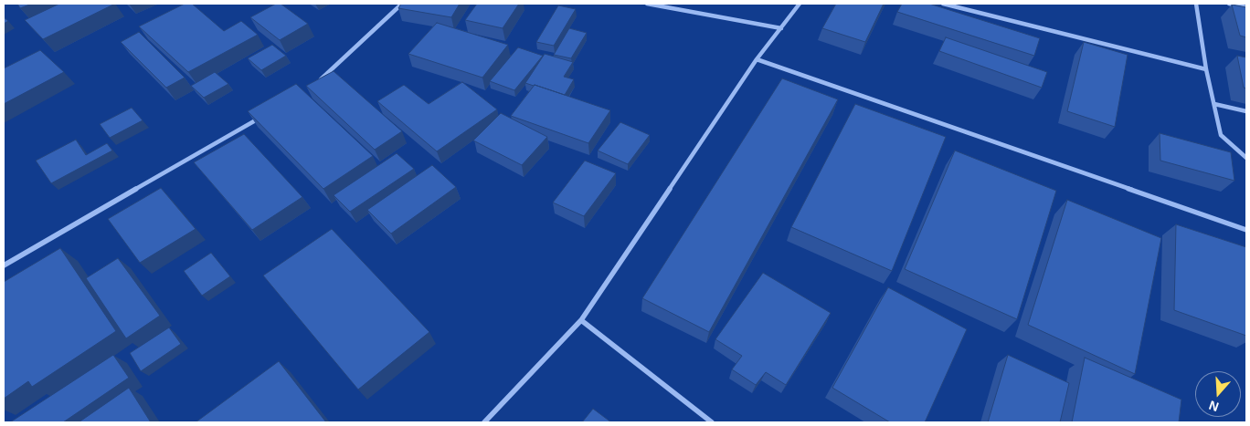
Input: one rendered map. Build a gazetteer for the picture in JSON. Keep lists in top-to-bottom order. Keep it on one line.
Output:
{"north":"bottom"}
